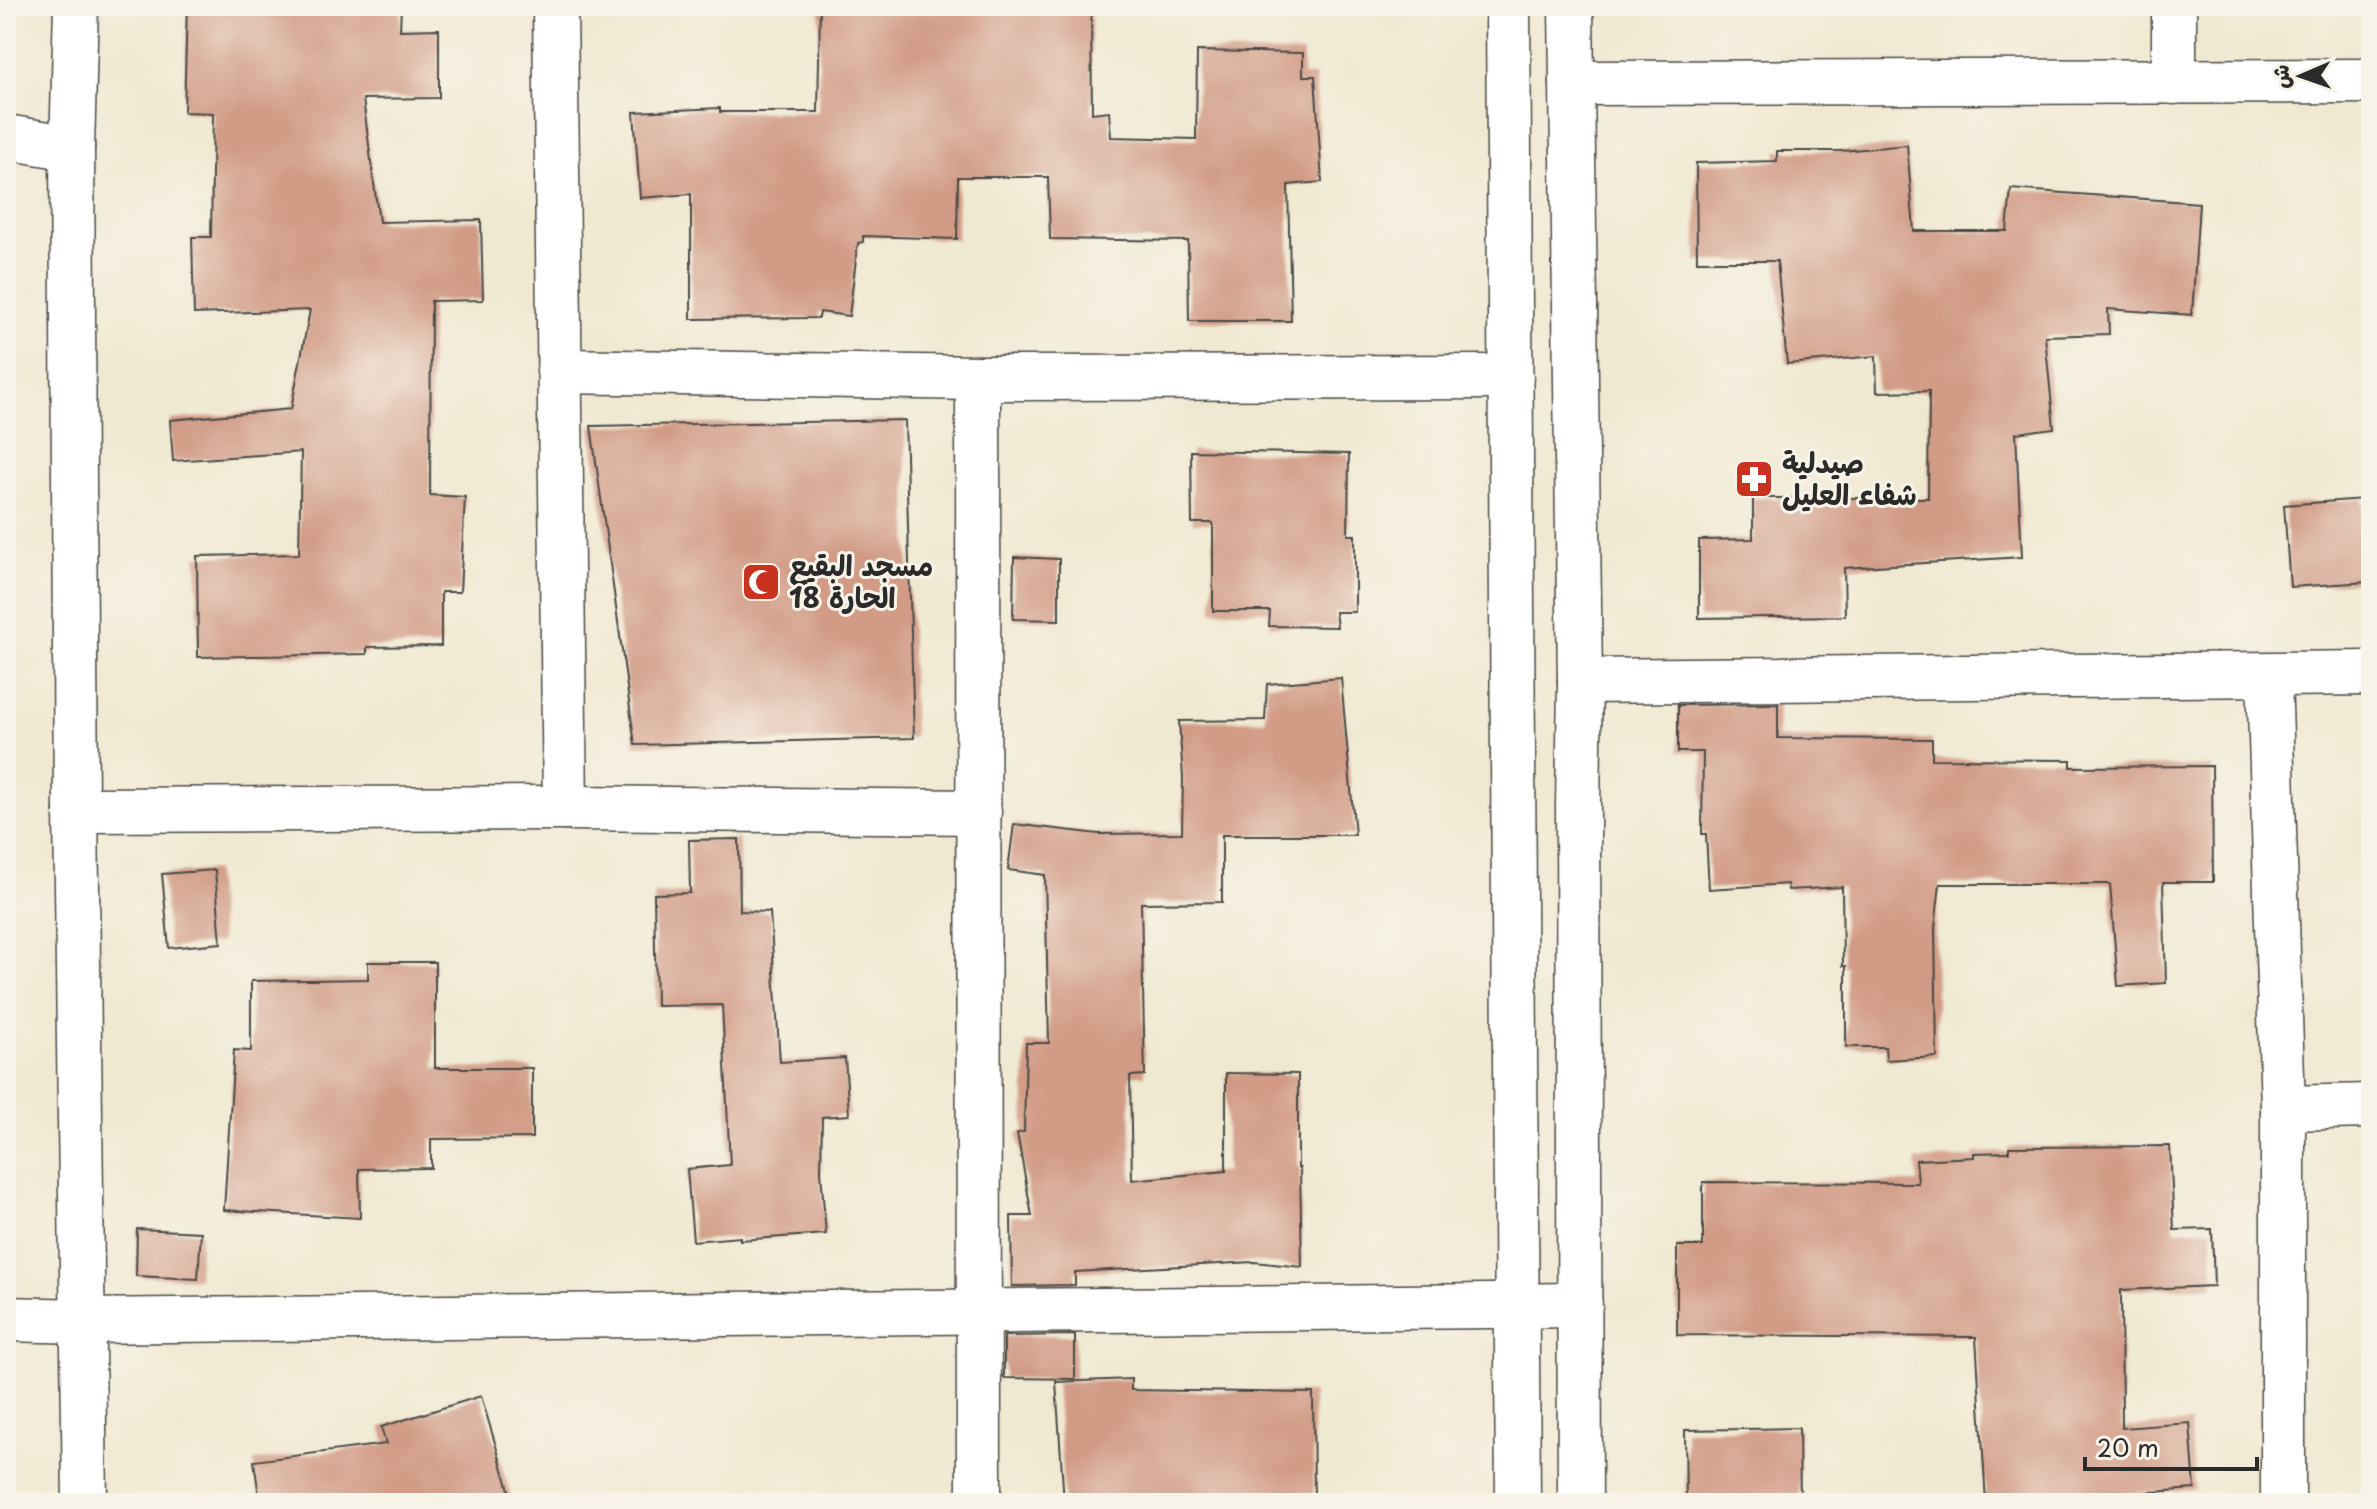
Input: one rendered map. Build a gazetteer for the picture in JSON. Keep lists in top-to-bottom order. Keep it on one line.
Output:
{"places":{"pharmacy":["صيدلية شفاء العليل"],"mosque":["مسجد البقيع الحارة 18"]},"scale_bar":"20 m","north":"left"}
